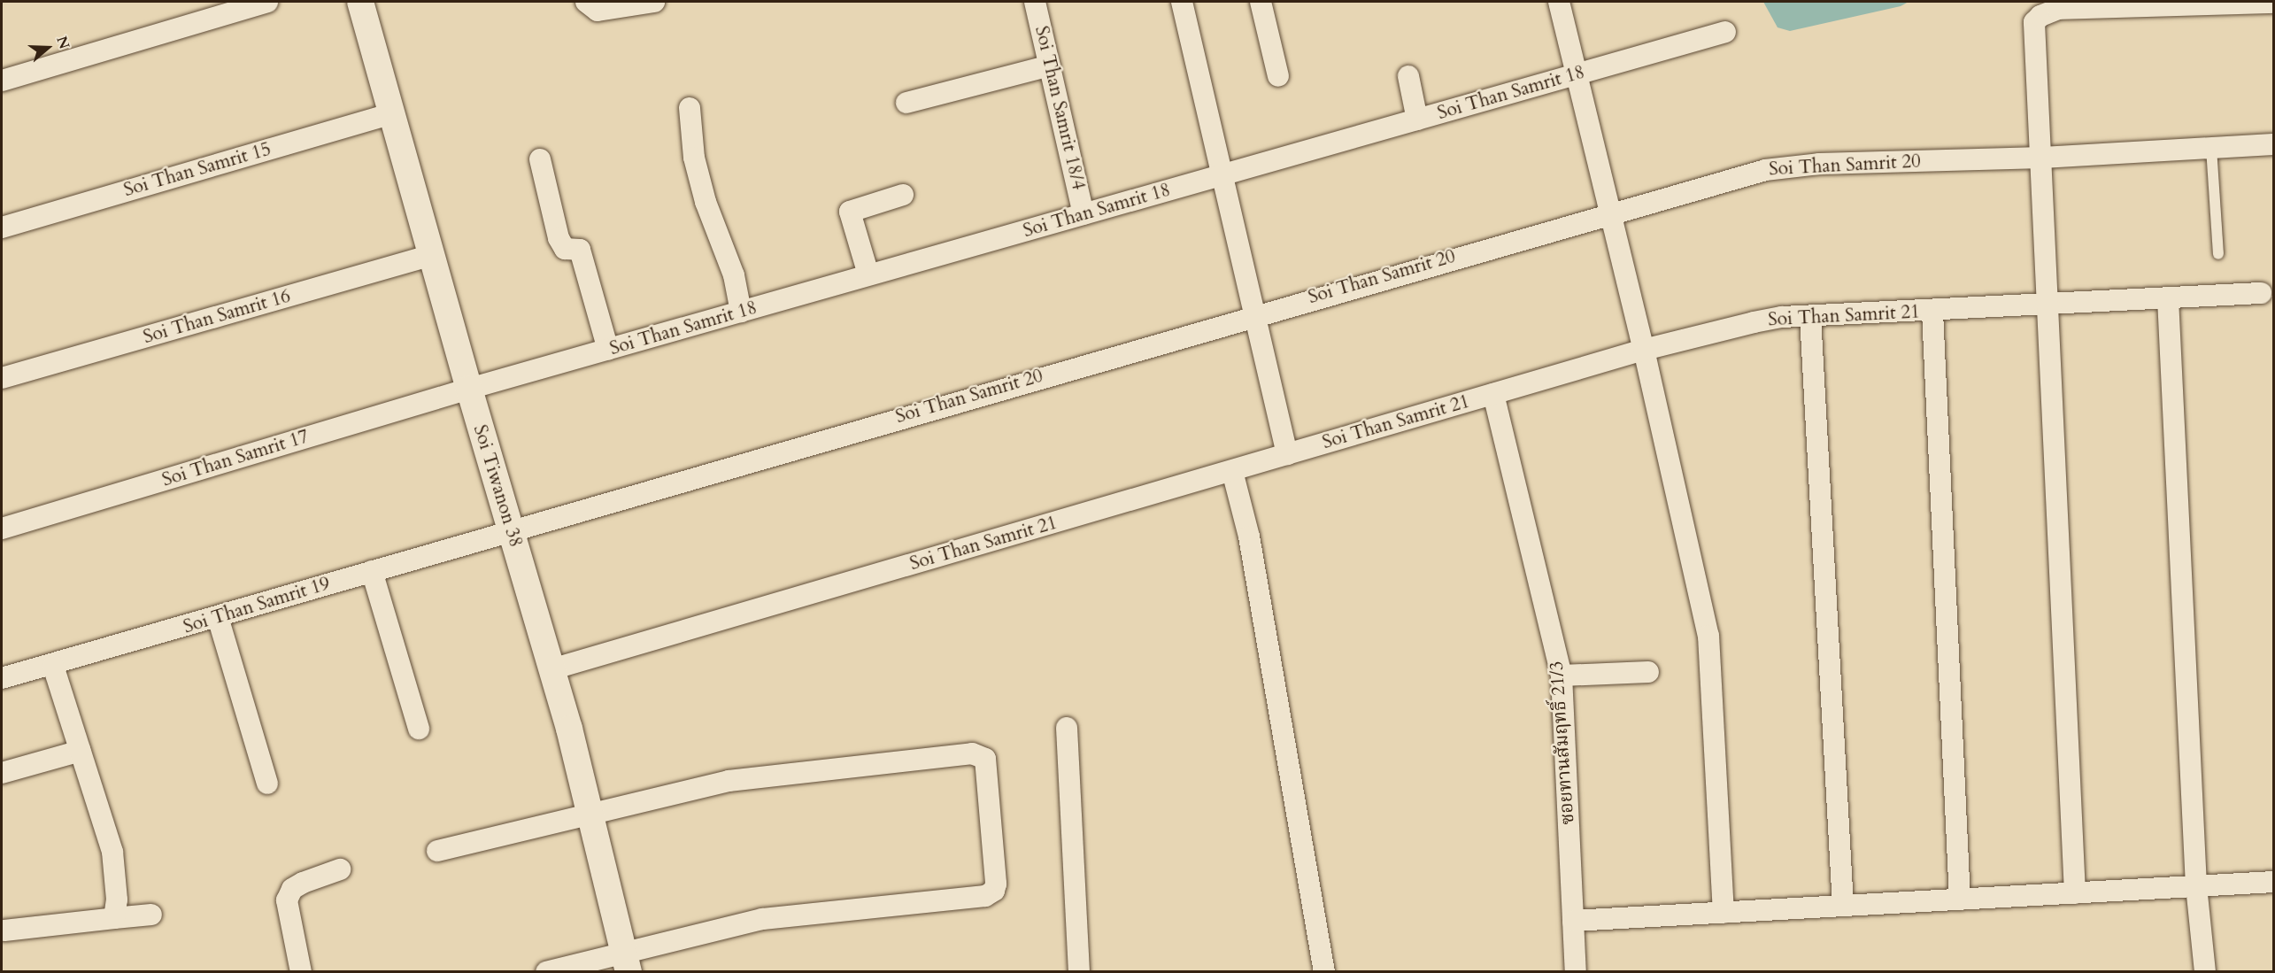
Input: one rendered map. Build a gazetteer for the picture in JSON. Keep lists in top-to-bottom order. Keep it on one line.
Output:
{"streets":{"street":["Soi Than Samrit 18","Soi Than Samrit 18/4","Soi Than Samrit 20","Soi Than Samrit 15","Soi Than Samrit 21","Soi Than Samrit 16","Soi Than Samrit 17","Soi Tiwanon 38","Soi Than Samrit 19","ซอยทานสัมฤทธิ์ 21/3"]},"crossings":[["Soi Than Samrit 18","Soi Than Samrit 18/4"],["Soi Than Samrit 18","Soi Than Samrit 17"],["Soi Than Samrit 18","Soi Tiwanon 38"],["Soi Than Samrit 20","Soi Tiwanon 38"],["Soi Than Samrit 20","Soi Than Samrit 19"],["Soi Than Samrit 15","Soi Tiwanon 38"],["Soi Than Samrit 21","Soi Tiwanon 38"],["Soi Than Samrit 21","ซอยทานสัมฤทธิ์ 21/3"],["Soi Than Samrit 16","Soi Tiwanon 38"],["Soi Than Samrit 17","Soi Tiwanon 38"],["Soi Tiwanon 38","Soi Than Samrit 19"]],"north":"right"}
